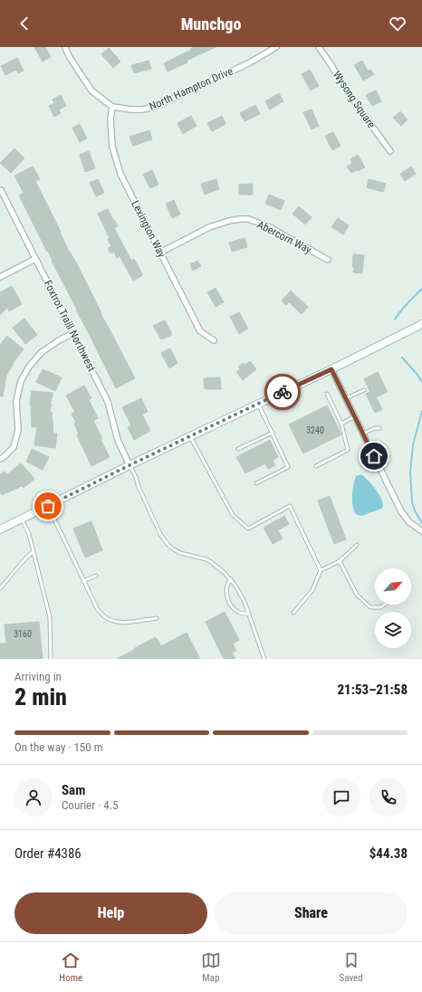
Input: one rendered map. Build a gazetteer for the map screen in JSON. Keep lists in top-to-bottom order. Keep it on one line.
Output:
{"streets":{"street":["North Hampton Drive","Wysong Square","Lexington Way","Abercorn Way","Foxtrot Traill Northwest"]},"crossings":[["North Hampton Drive","Lexington Way"],["Lexington Way","Abercorn Way"]],"house_numbers":["3240","3160"],"north":"top right","page":{"header":"Munchgo","heading":["2 min","Arriving in","21:53–21:58"],"panel":["Sam","Courier · 4.5","Order #4386","$44.38"],"bar":"On the way · 150 m","buttons":["Help","Share"],"tabs":["Home","Map","Saved"]}}
